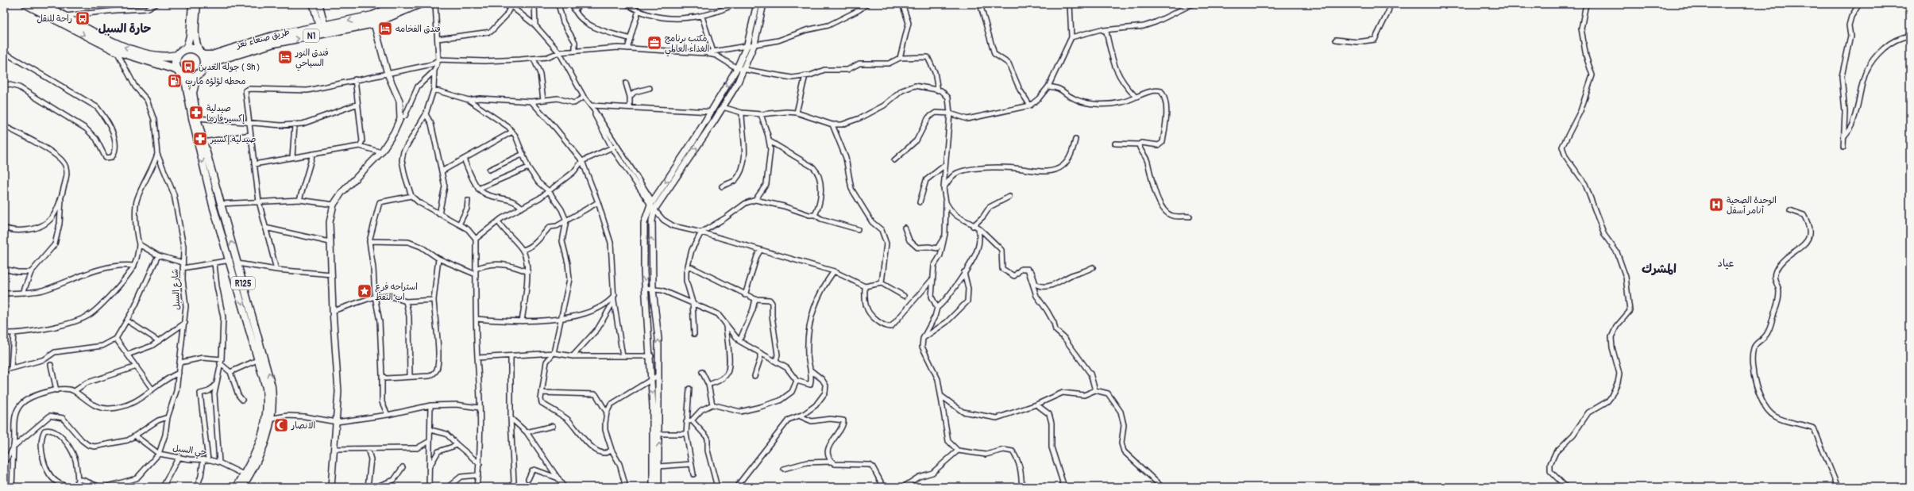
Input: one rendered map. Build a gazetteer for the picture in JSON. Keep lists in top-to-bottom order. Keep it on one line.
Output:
{"streets":{"highway":["N1","طريق صنعاء تعز"],"main road":["R125"],"street":["شارع السبل","حي السبل"]},"crossings":[["طريق صنعاء تعز","R125"],["R125","حي السبل"],["شارع السبل","حي السبل"]],"districts":["حارة السبل","عياد","المشرك"],"places":{"bus stop":["راحة للنقل","جوله العدين ( Sh )"],"hotel":["فندق الفخامه","فندق النور السياحي"],"office":["مكتب برنامج الغذاء العالمي"],"fuel station":["محطه لؤلؤه مارب"],"pharmacy":["صيدلية إكسير فارما","صيدلية إكسير"],"hospital":["الوحدة الصحية أنامر أسفل"],"place":["استراحه فرع اب النفط"],"mosque":["الانصار"]}}
